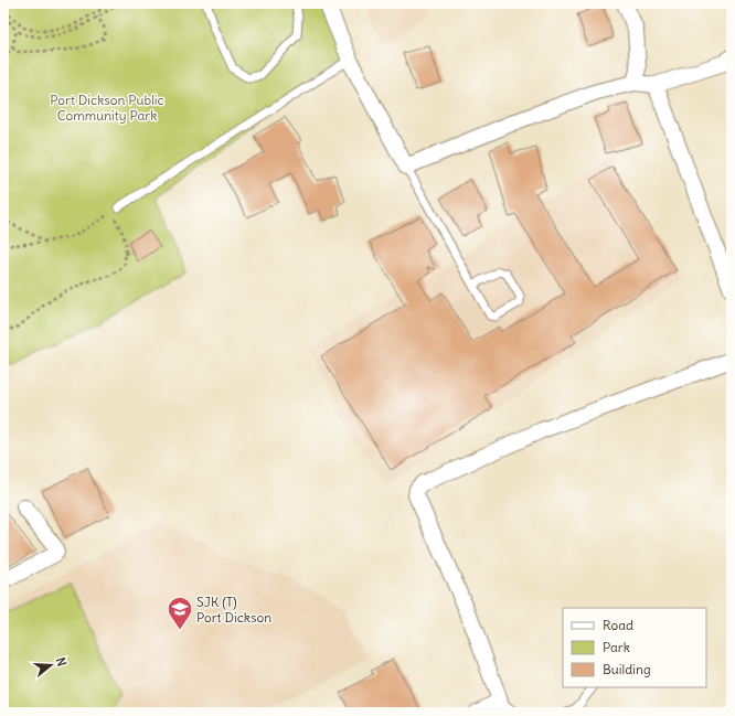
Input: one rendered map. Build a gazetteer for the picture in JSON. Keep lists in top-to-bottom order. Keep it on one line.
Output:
{"parks":["Port Dickson Public Community Park"],"places":{"school or university":["SJK (T) Port Dickson"]},"legend":["Road","Park","Building"],"north":"right"}
